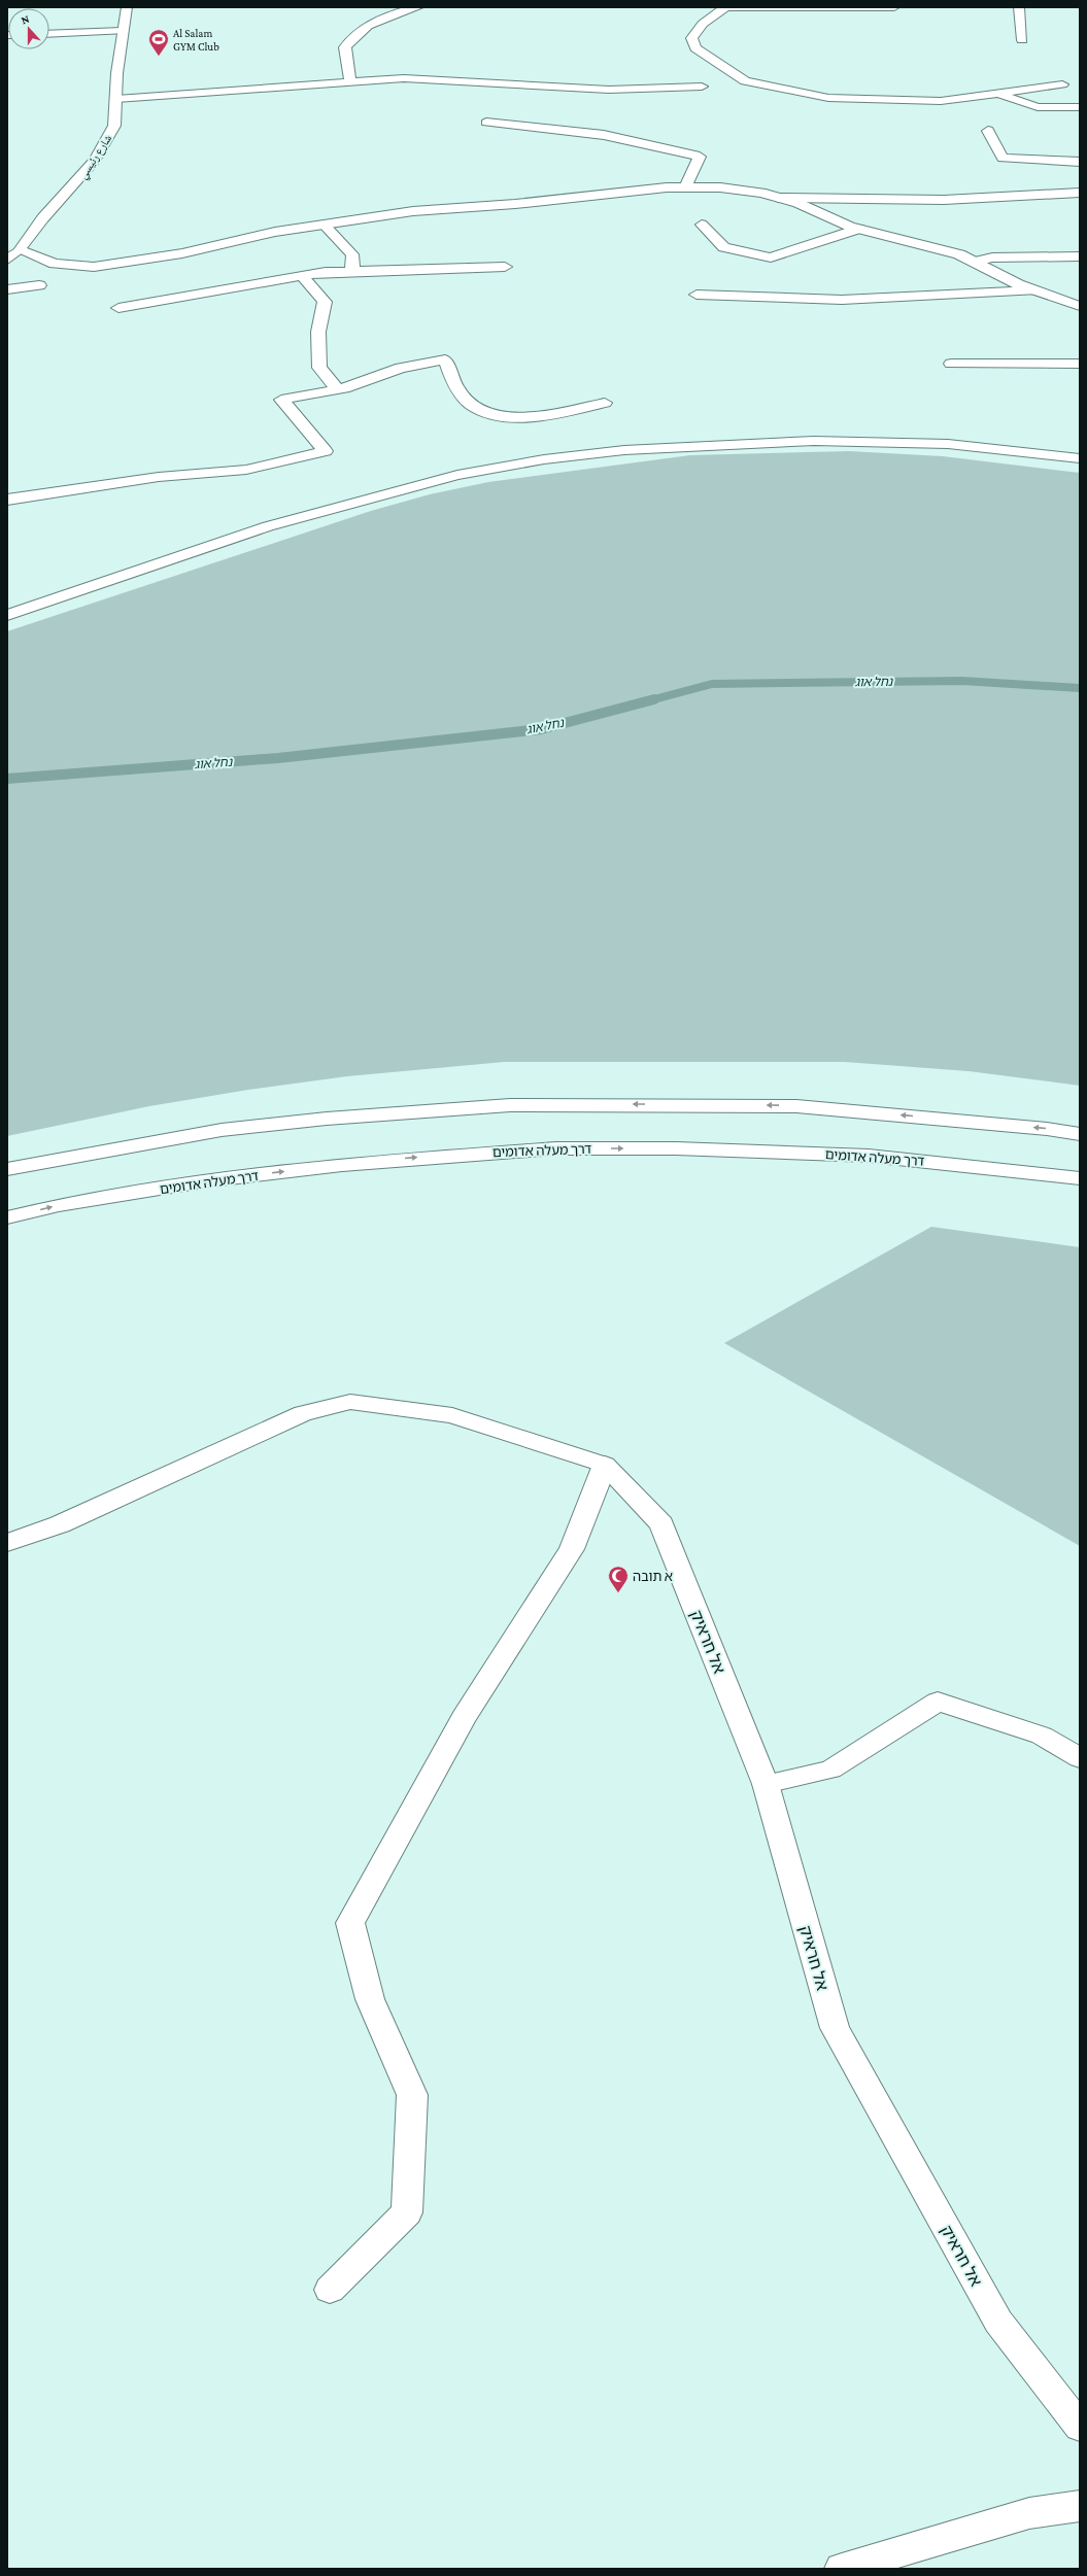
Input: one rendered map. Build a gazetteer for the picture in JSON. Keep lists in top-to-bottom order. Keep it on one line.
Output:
{"streets":{"main road":["شارع رئيسي","דרך מעלה אדומים","אל חראיק"]},"water":["נחל אוג"],"places":{"sports":["Al Salam GYM Club"],"mosque":["א תובה"]},"north":"top"}
